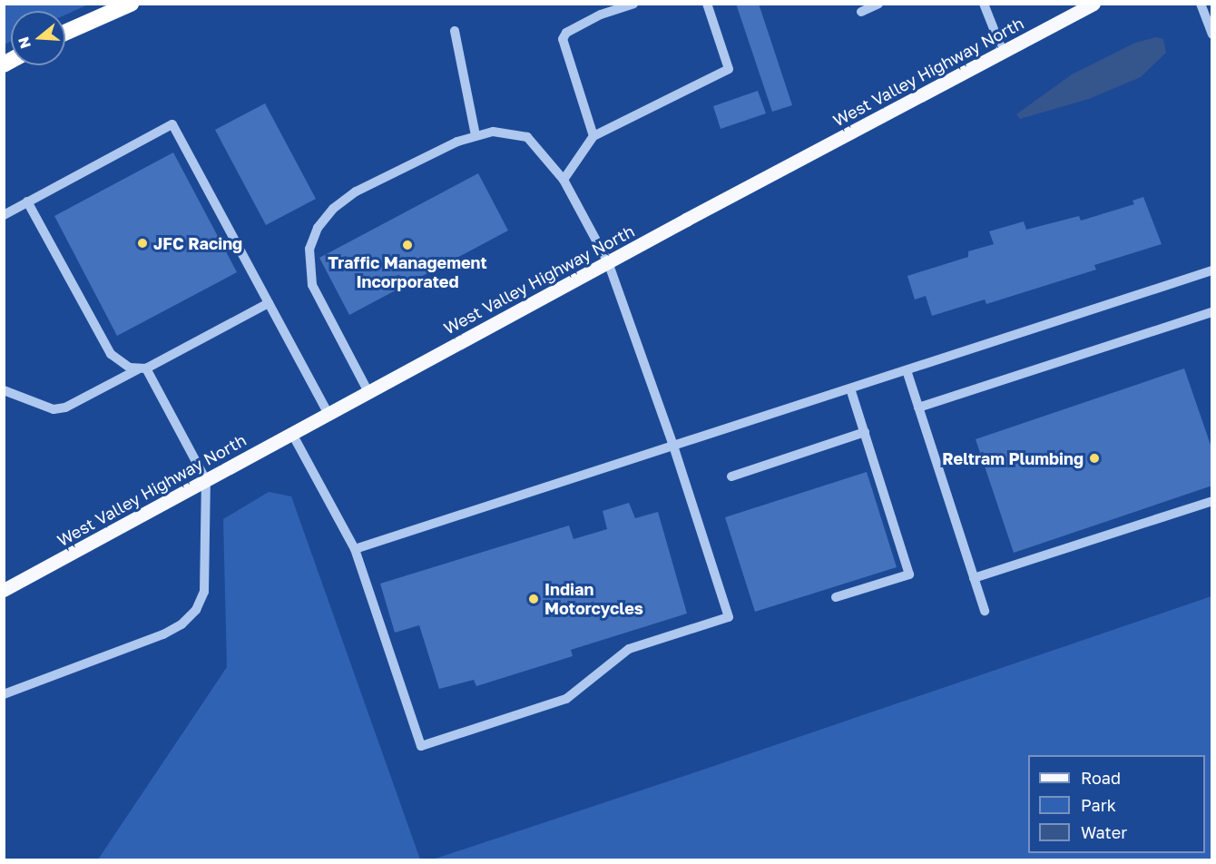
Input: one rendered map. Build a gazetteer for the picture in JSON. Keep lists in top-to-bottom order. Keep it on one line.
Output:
{"streets":{"main road":["West Valley Highway North"]},"places":["JFC Racing","Traffic Management Incorporated","Reltram Plumbing","Indian Motorcycles"],"legend":["Road","Park","Water"],"north":"left"}
